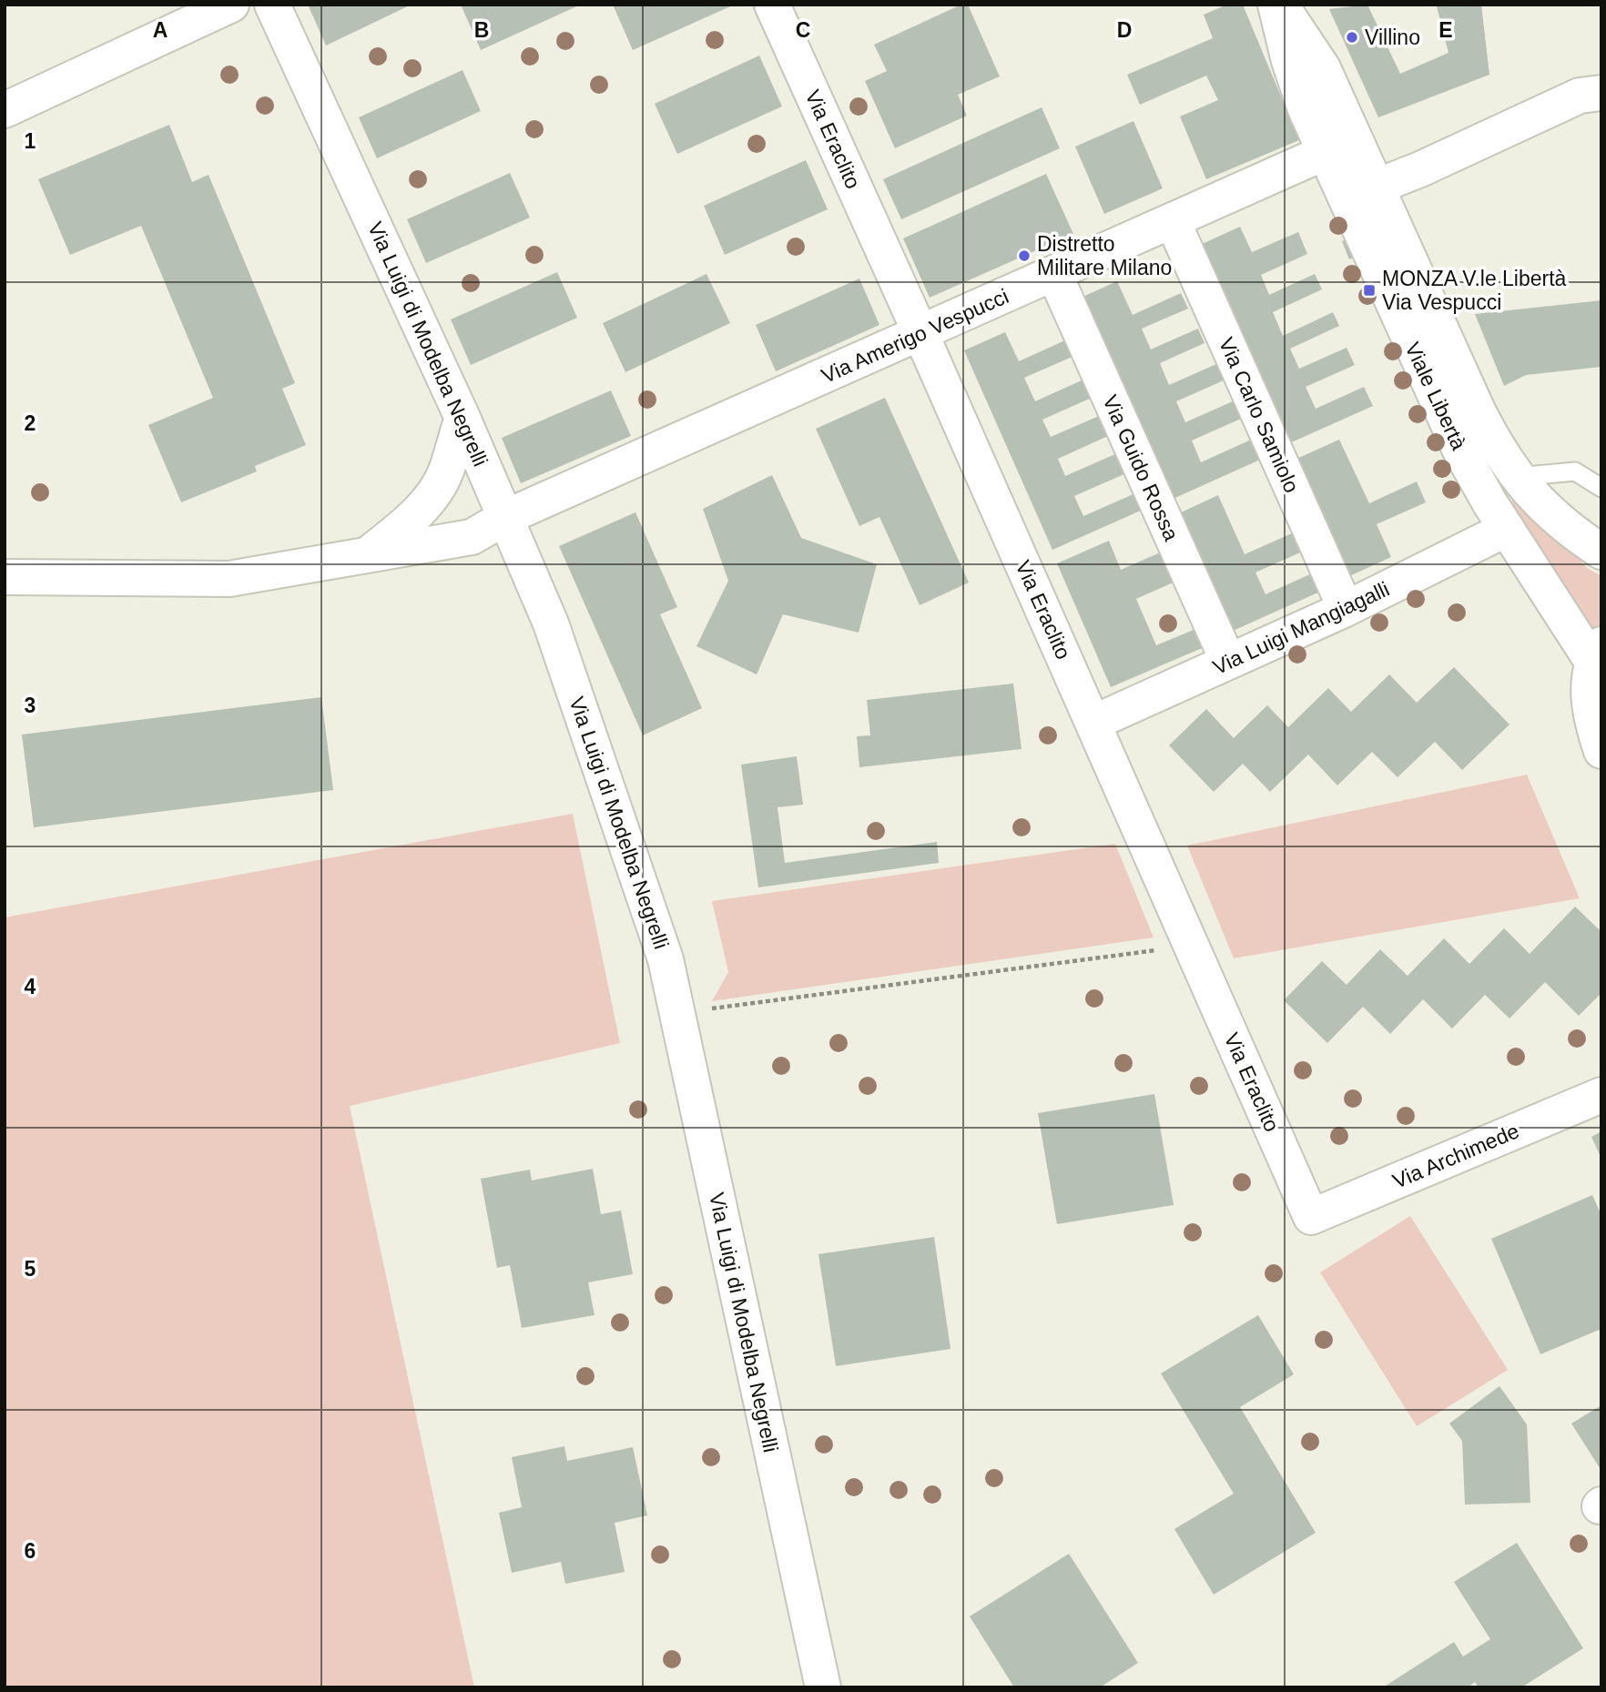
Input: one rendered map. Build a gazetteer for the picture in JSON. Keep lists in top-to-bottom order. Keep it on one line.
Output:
{"streets":{"street":["Via Eraclito","Via Amerigo Vespucci","Via Luigi di Modelba Negrelli","Viale Libertà","Via Carlo Samiolo","Via Guido Rossa","Via Luigi Mangiagalli","Via Archimede"]},"crossings":[["Via Eraclito","Via Amerigo Vespucci"],["Via Eraclito","Via Luigi Mangiagalli"],["Via Eraclito","Via Archimede"],["Via Amerigo Vespucci","Via Luigi di Modelba Negrelli"],["Via Amerigo Vespucci","Viale Libertà"],["Via Amerigo Vespucci","Via Carlo Samiolo"],["Via Amerigo Vespucci","Via Guido Rossa"],["Viale Libertà","Via Luigi Mangiagalli"],["Via Carlo Samiolo","Via Luigi Mangiagalli"],["Via Guido Rossa","Via Luigi Mangiagalli"]],"places":{"other":["Villino","Distretto Militare Milano"],"transit":["MONZA V.le Libertà Via Vespucci"]},"grid":{"columns":["A","B","C","D","E"],"rows":["1","2","3","4","5","6"]}}
